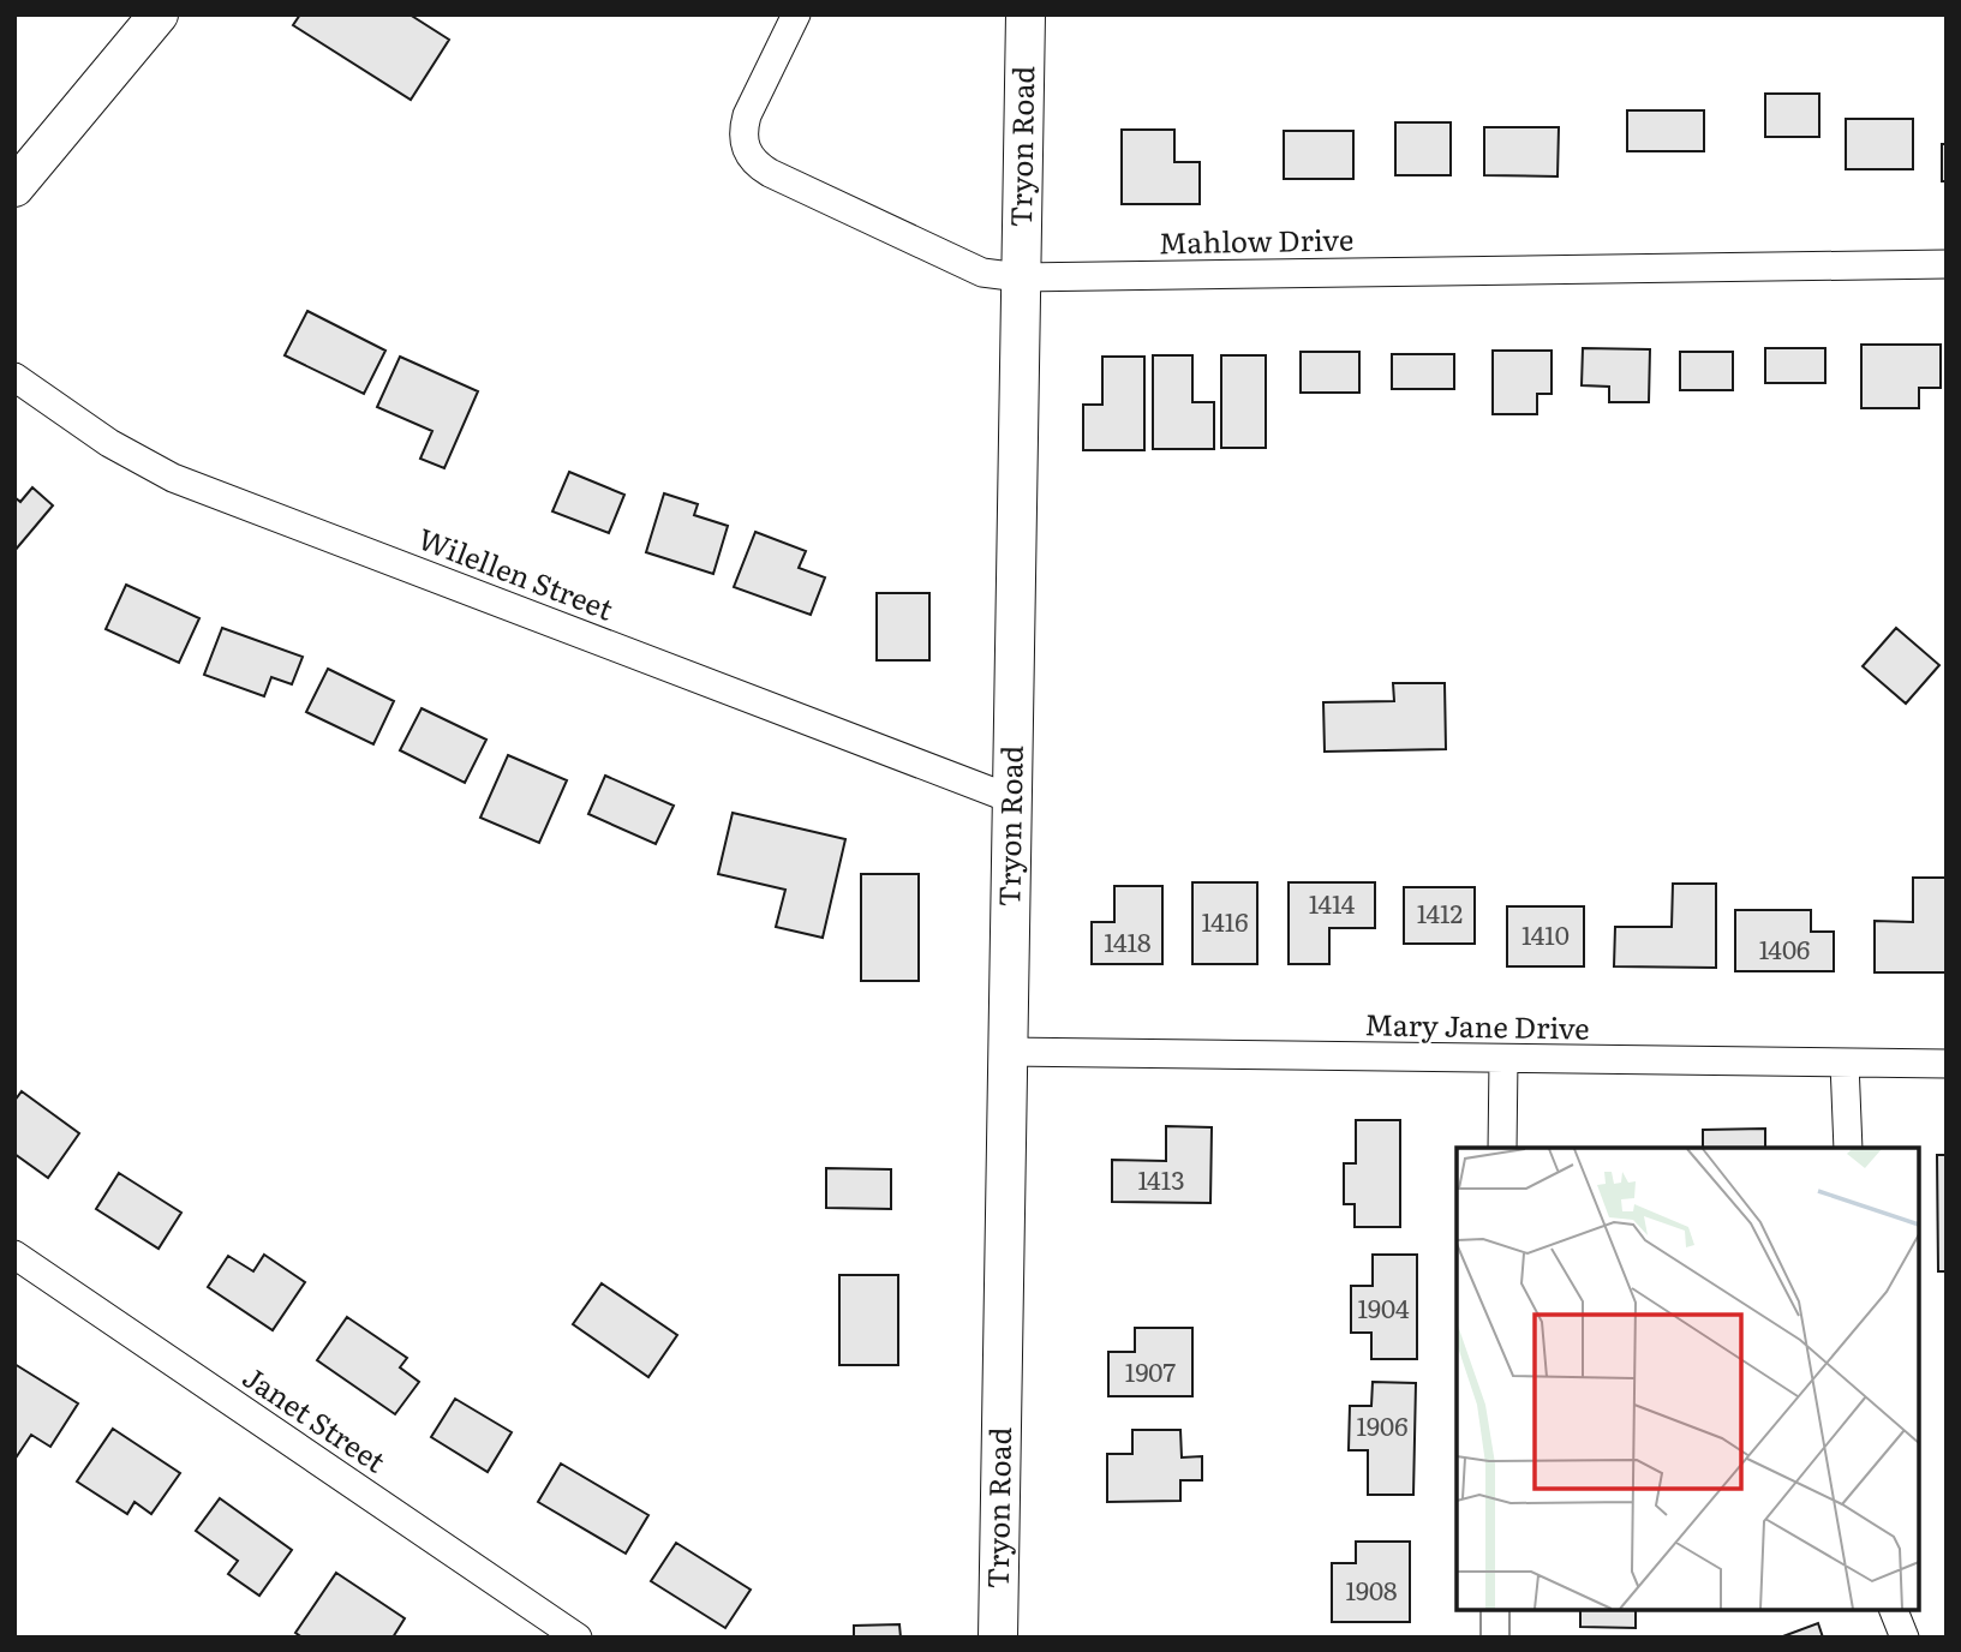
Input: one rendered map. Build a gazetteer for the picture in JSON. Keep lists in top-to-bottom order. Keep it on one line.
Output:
{"streets":{"street":["Tryon Road","Mahlow Drive","Wilellen Street","Mary Jane Drive","Janet Street"]},"crossings":[["Tryon Road","Mahlow Drive"],["Tryon Road","Wilellen Street"],["Tryon Road","Mary Jane Drive"]],"house_numbers":["1414","1412","1416","1410","1418","1406","1413","1904","1907","1906","1908"]}
